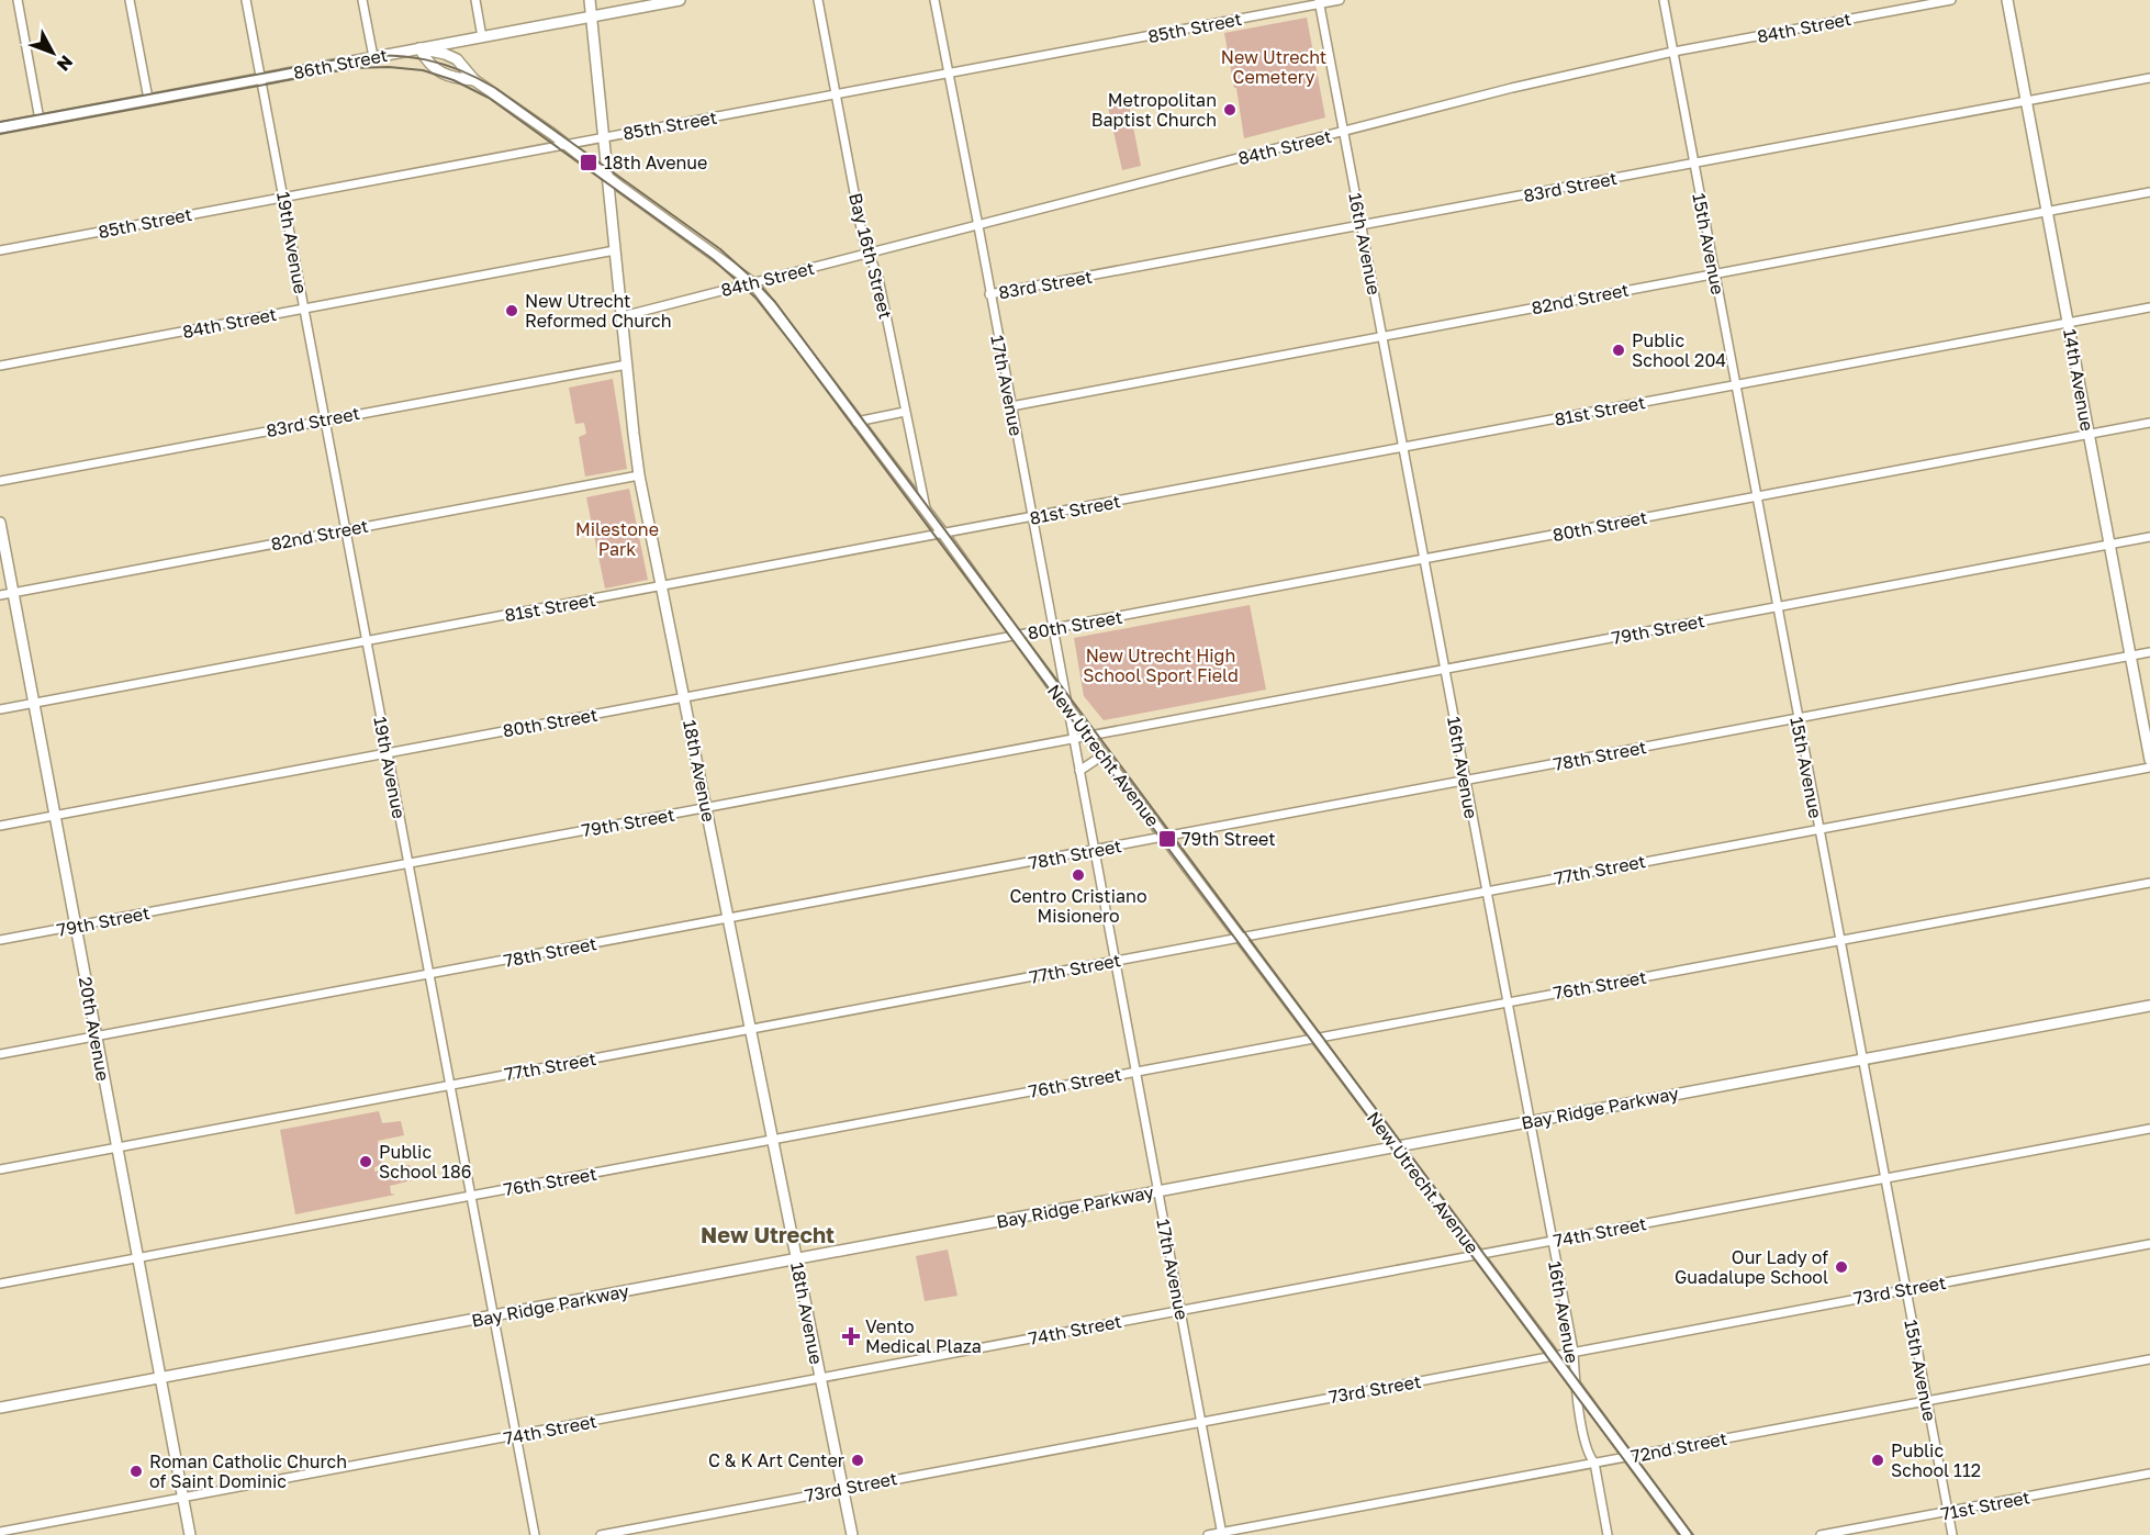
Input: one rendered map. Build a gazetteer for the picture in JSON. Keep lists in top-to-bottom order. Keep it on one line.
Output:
{"streets":{"street":["85th Street","84th Street","86th Street","83rd Street","19th Avenue","16th Avenue","15th Avenue","Bay 16th Street","82nd Street","14th Avenue","17th Avenue","81st Street","80th Street","79th Street","New Utrecht Avenue","78th Street","18th Avenue","77th Street","76th Street","20th Avenue","Bay Ridge Parkway","74th Street","73rd Street","72nd Street","71st Street"]},"crossings":[["85th Street","19th Avenue"],["85th Street","16th Avenue"],["85th Street","Bay 16th Street"],["85th Street","17th Avenue"],["85th Street","New Utrecht Avenue"],["85th Street","18th Avenue"],["84th Street","19th Avenue"],["84th Street","16th Avenue"],["84th Street","15th Avenue"],["84th Street","Bay 16th Street"],["84th Street","17th Avenue"],["84th Street","New Utrecht Avenue"],["84th Street","18th Avenue"],["86th Street","19th Avenue"],["86th Street","New Utrecht Avenue"],["86th Street","18th Avenue"],["83rd Street","19th Avenue"],["83rd Street","16th Avenue"],["83rd Street","15th Avenue"],["83rd Street","14th Avenue"],["83rd Street","17th Avenue"],["83rd Street","18th Avenue"],["19th Avenue","82nd Street"],["19th Avenue","81st Street"],["19th Avenue","80th Street"],["19th Avenue","79th Street"],["19th Avenue","78th Street"],["19th Avenue","77th Street"],["19th Avenue","76th Street"],["19th Avenue","Bay Ridge Parkway"],["19th Avenue","74th Street"],["16th Avenue","82nd Street"],["16th Avenue","81st Street"],["16th Avenue","80th Street"],["16th Avenue","79th Street"],["16th Avenue","New Utrecht Avenue"],["16th Avenue","78th Street"],["16th Avenue","77th Street"],["16th Avenue","76th Street"],["16th Avenue","Bay Ridge Parkway"],["16th Avenue","74th Street"],["16th Avenue","73rd Street"],["16th Avenue","72nd Street"],["15th Avenue","82nd Street"],["15th Avenue","81st Street"],["15th Avenue","80th Street"],["15th Avenue","79th Street"],["15th Avenue","78th Street"],["15th Avenue","77th Street"],["15th Avenue","76th Street"],["15th Avenue","Bay Ridge Parkway"],["15th Avenue","74th Street"],["15th Avenue","73rd Street"],["15th Avenue","72nd Street"],["15th Avenue","71st Street"],["Bay 16th Street","New Utrecht Avenue"],["82nd Street","14th Avenue"],["82nd Street","17th Avenue"],["82nd Street","18th Avenue"],["82nd Street","20th Avenue"],["14th Avenue","81st Street"],["14th Avenue","80th Street"],["14th Avenue","79th Street"],["14th Avenue","78th Street"],["17th Avenue","81st Street"],["17th Avenue","80th Street"],["17th Avenue","79th Street"],["17th Avenue","New Utrecht Avenue"],["17th Avenue","78th Street"],["17th Avenue","77th Street"],["17th Avenue","76th Street"],["17th Avenue","Bay Ridge Parkway"],["17th Avenue","74th Street"],["17th Avenue","73rd Street"],["17th Avenue","72nd Street"],["81st Street","New Utrecht Avenue"],["81st Street","18th Avenue"],["81st Street","20th Avenue"],["80th Street","New Utrecht Avenue"],["80th Street","18th Avenue"],["80th Street","20th Avenue"],["79th Street","New Utrecht Avenue"],["79th Street","18th Avenue"],["79th Street","20th Avenue"],["New Utrecht Avenue","78th Street"],["New Utrecht Avenue","18th Avenue"],["New Utrecht Avenue","77th Street"],["New Utrecht Avenue","76th Street"],["New Utrecht Avenue","Bay Ridge Parkway"],["New Utrecht Avenue","74th Street"],["New Utrecht Avenue","73rd Street"],["New Utrecht Avenue","72nd Street"],["78th Street","18th Avenue"],["78th Street","20th Avenue"],["18th Avenue","77th Street"],["18th Avenue","76th Street"],["18th Avenue","Bay Ridge Parkway"],["18th Avenue","74th Street"],["18th Avenue","73rd Street"],["77th Street","20th Avenue"],["76th Street","20th Avenue"],["20th Avenue","Bay Ridge Parkway"],["20th Avenue","74th Street"]],"districts":["New Utrecht"],"parks":["New Utrecht Cemetery","Milestone Park","New Utrecht High School Sport Field"],"places":{"other":["Metropolitan Baptist Church","New Utrecht Reformed Church","Public School 204","Centro Cristiano Misionero","Public School 186","Our Lady of Guadalupe School","C & K Art Center","Public School 112","Roman Catholic Church of Saint Dominic"],"transit":["18th Avenue","79th Street"],"health":["Vento Medical Plaza"]},"north":"bottom right"}
